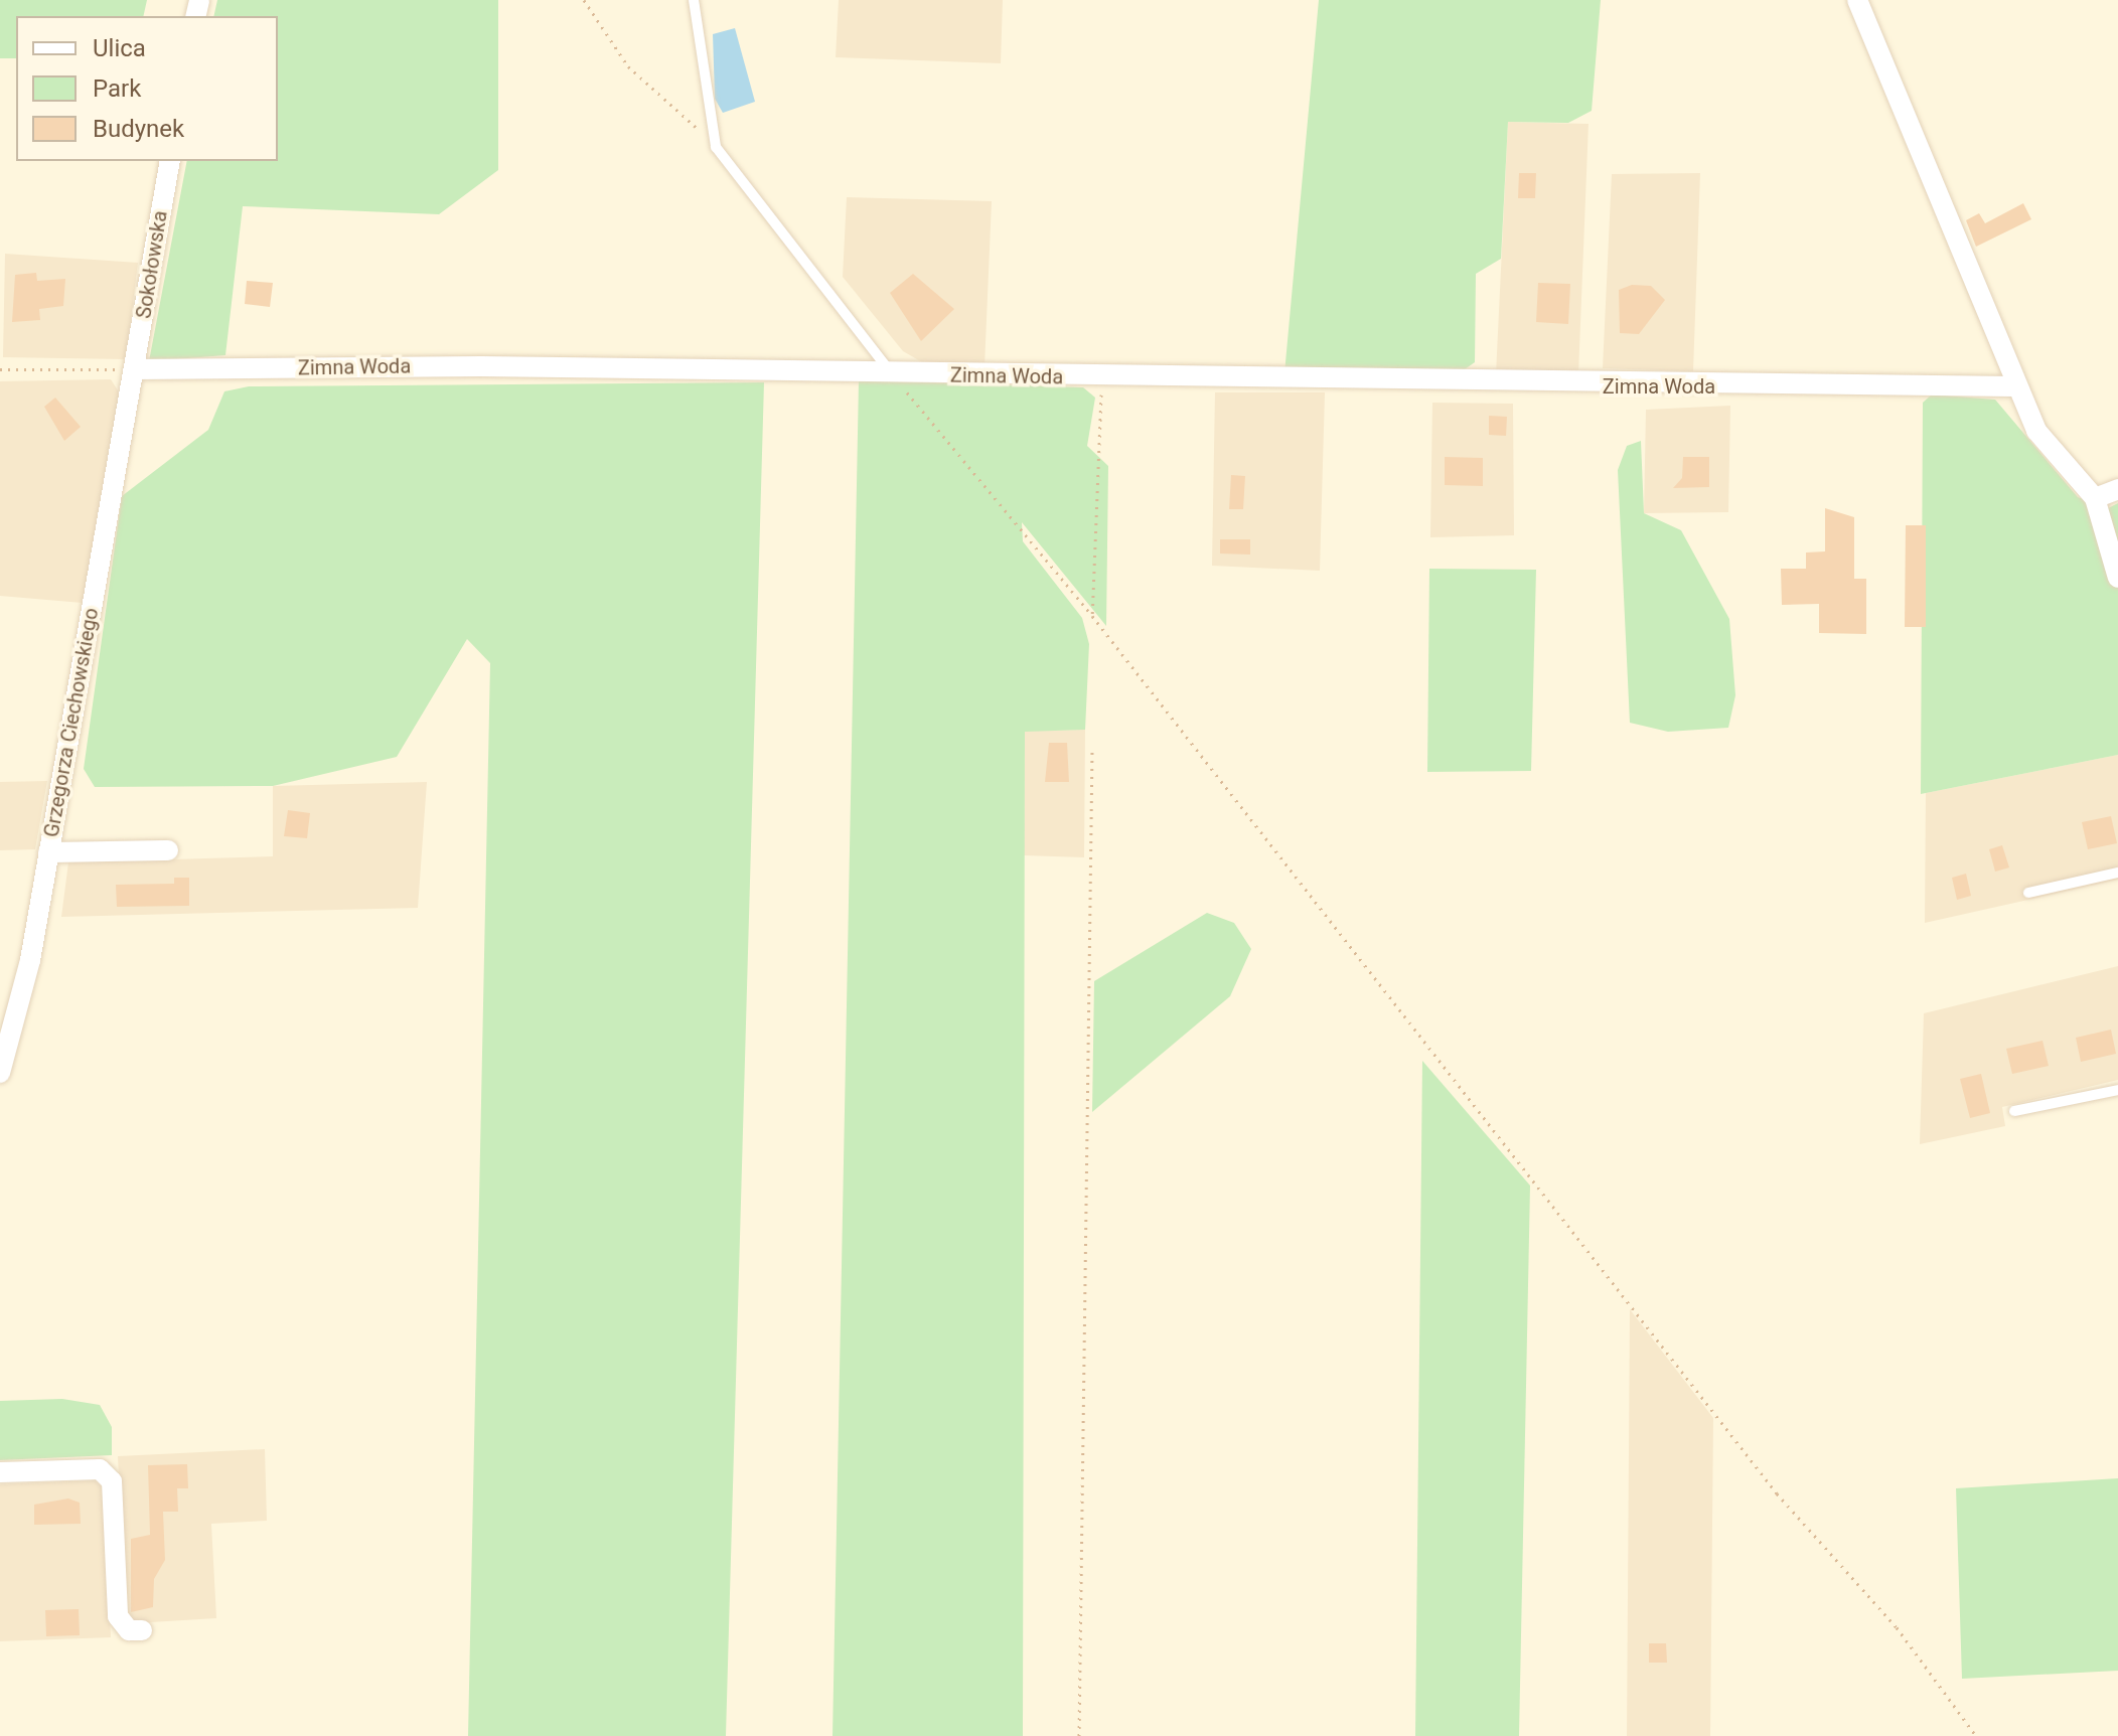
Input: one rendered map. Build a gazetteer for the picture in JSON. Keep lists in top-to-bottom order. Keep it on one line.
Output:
{"streets":{"street":["Sokołowska","Zimna Woda","Grzegorza Ciechowskiego"]},"crossings":[["Sokołowska","Zimna Woda"],["Sokołowska","Grzegorza Ciechowskiego"],["Zimna Woda","Grzegorza Ciechowskiego"]],"legend":["Ulica","Park","Budynek"]}
